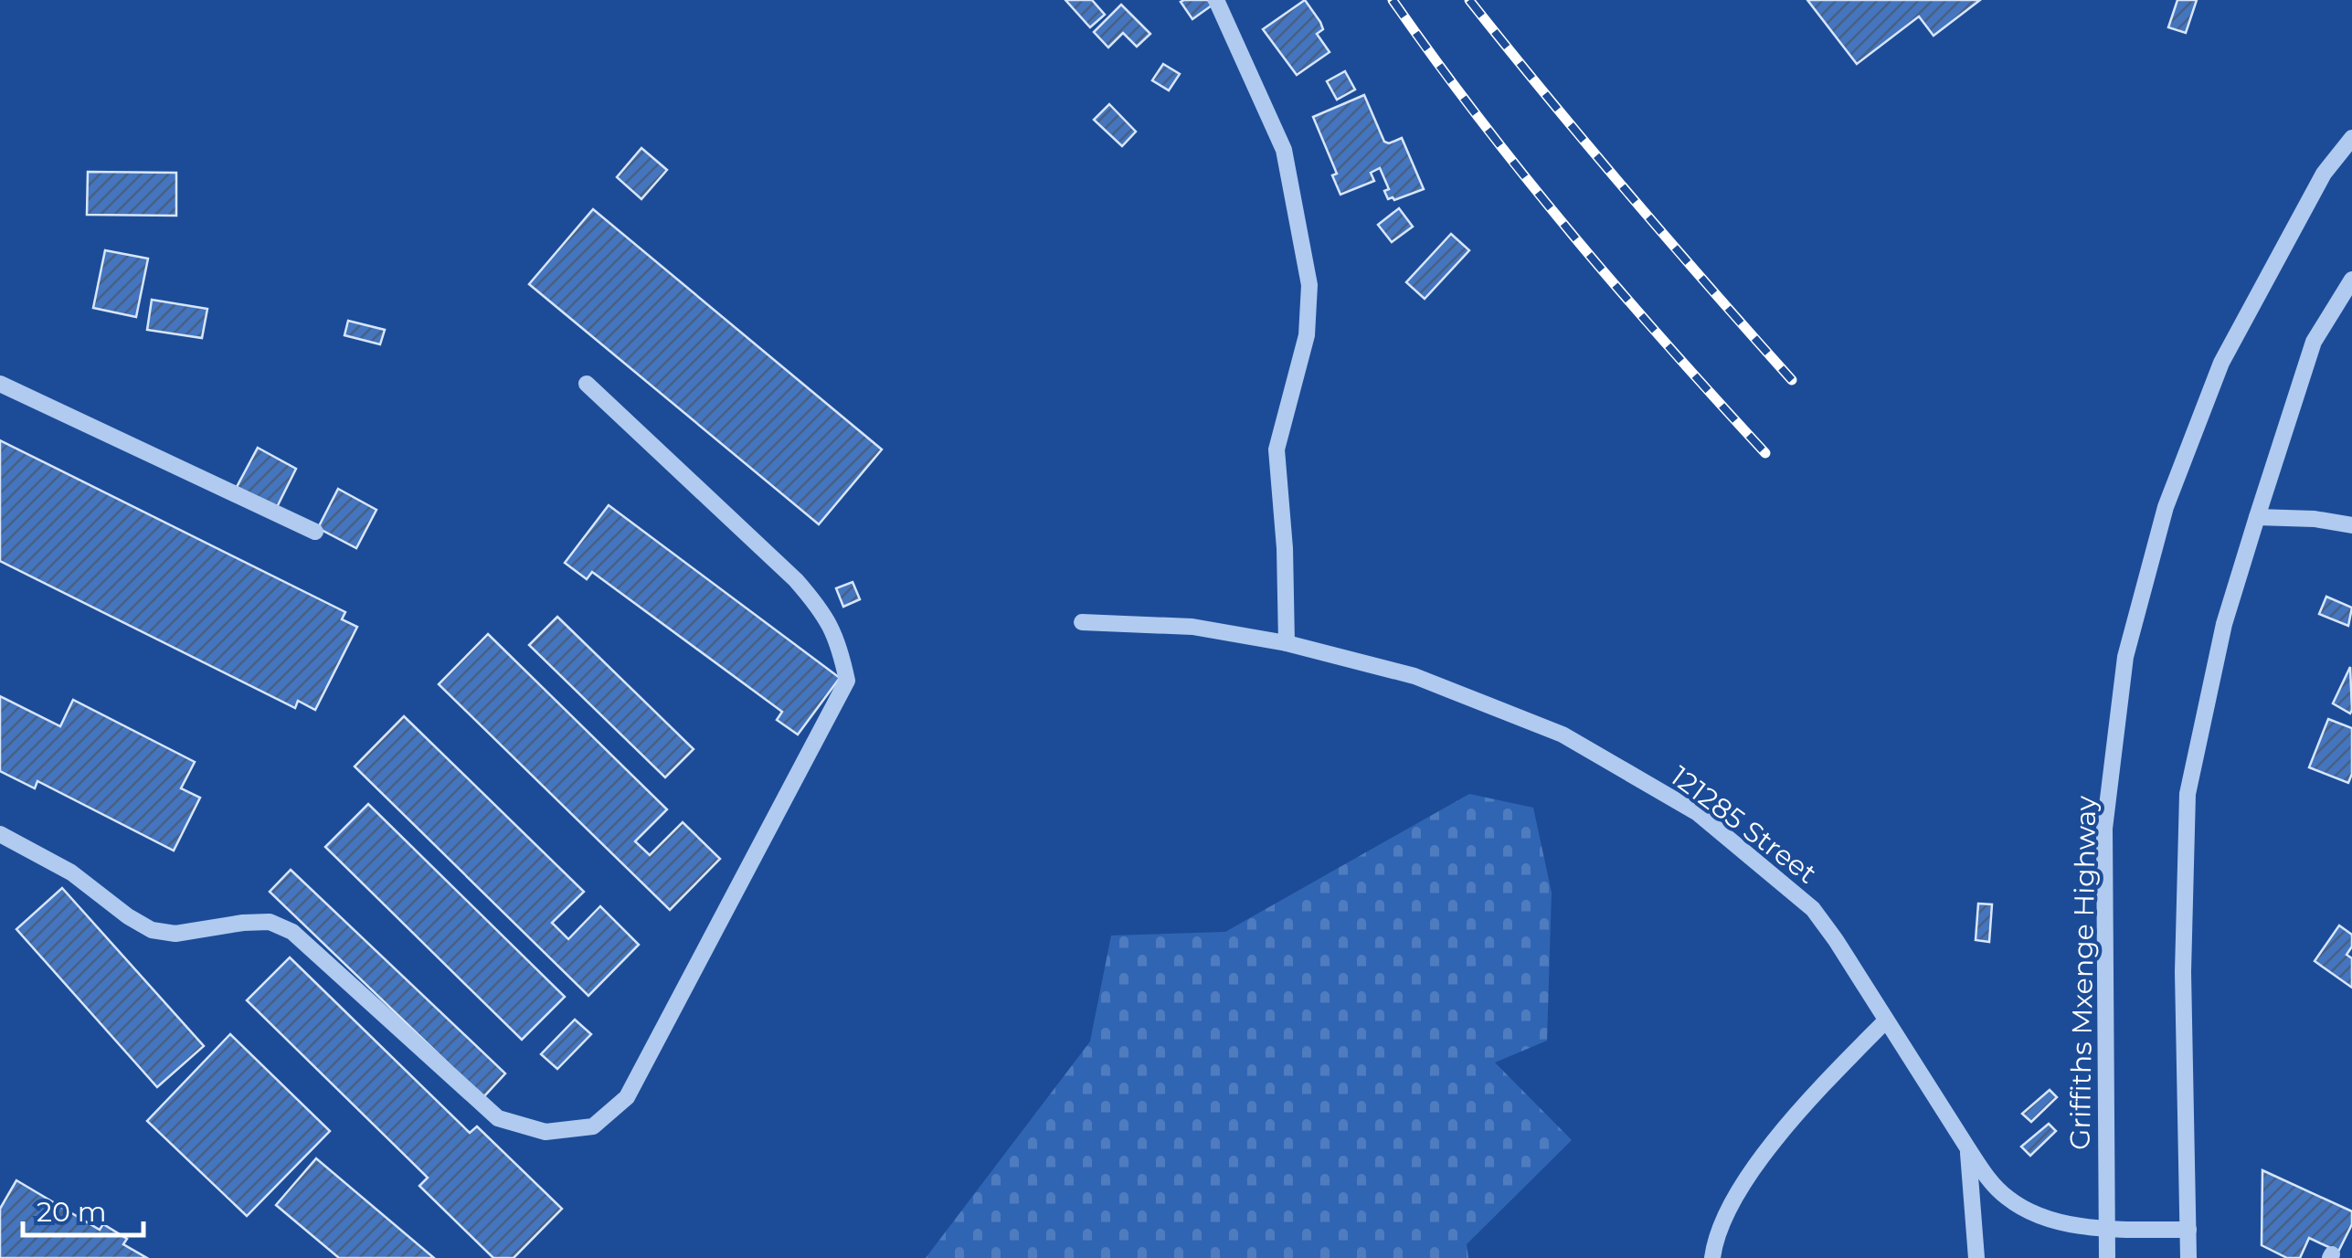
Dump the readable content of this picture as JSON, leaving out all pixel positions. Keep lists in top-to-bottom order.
{
  "streets": {
    "street": ["121285 Street", "Griffiths Mxenge Highway"]
  },
  "crossings": [
    ["121285 Street", "Griffiths Mxenge Highway"]
  ],
  "scale_bar": "20 m"
}
